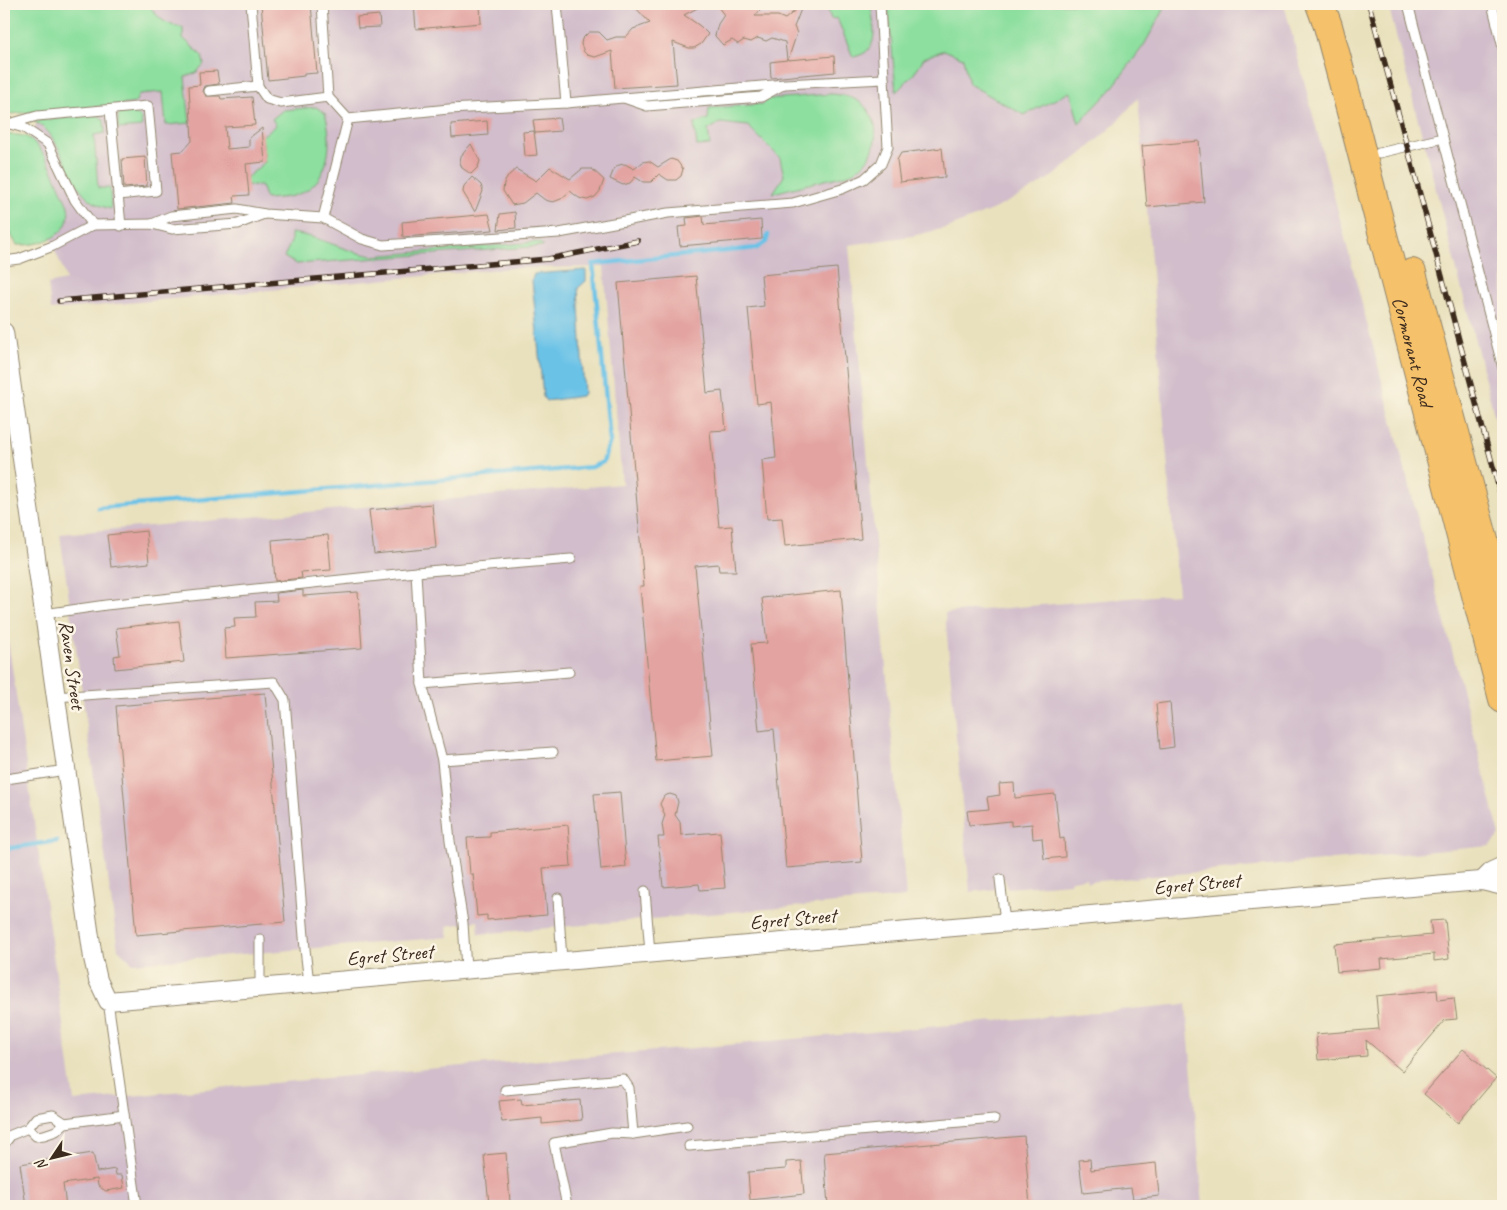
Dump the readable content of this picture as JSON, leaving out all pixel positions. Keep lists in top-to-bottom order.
{
  "streets": {
    "main road": ["Cormorant Road"],
    "street": ["Raven Street", "Egret Street"]
  },
  "crossings": [
    ["Raven Street", "Egret Street"]
  ],
  "north": "bottom left"
}
